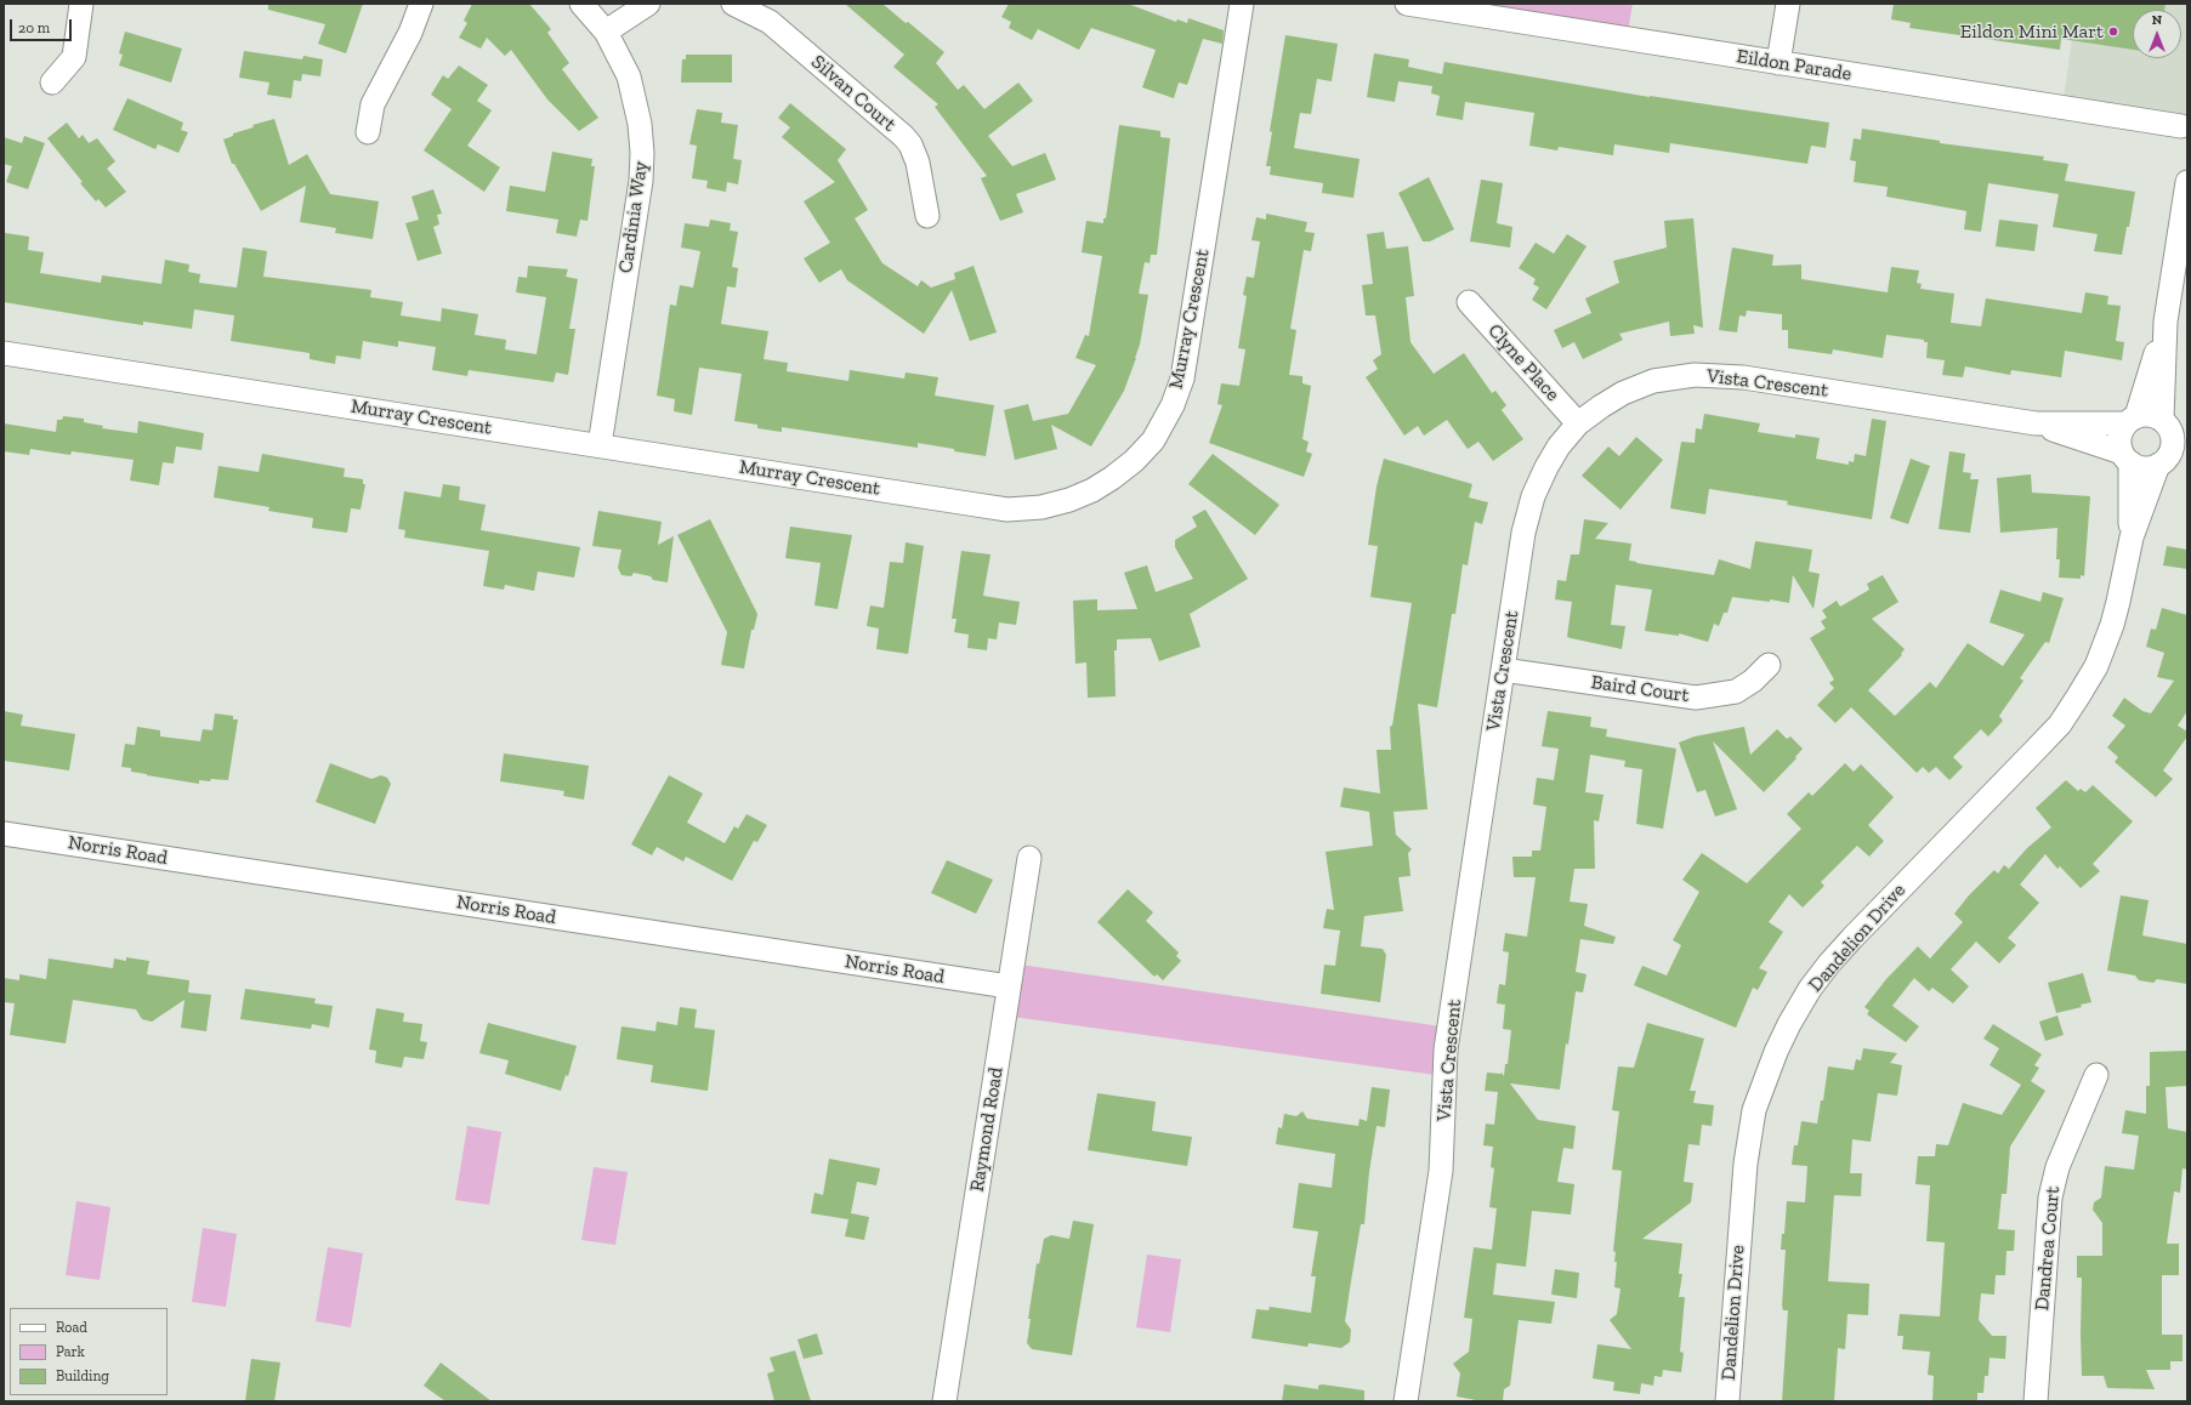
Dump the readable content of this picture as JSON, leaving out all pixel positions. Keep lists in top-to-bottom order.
{
  "streets": {
    "street": [
      "Eildon Parade",
      "Silvan Court",
      "Cardinia Way",
      "Murray Crescent",
      "Clyne Place",
      "Vista Crescent",
      "Baird Court",
      "Norris Road",
      "Dandelion Drive",
      "Raymond Road",
      "Dandrea Court"
    ]
  },
  "crossings": [
    ["Cardinia Way", "Murray Crescent"],
    ["Clyne Place", "Vista Crescent"],
    ["Vista Crescent", "Baird Court"],
    ["Vista Crescent", "Dandelion Drive"],
    ["Norris Road", "Raymond Road"]
  ],
  "places": ["Eildon Mini Mart"],
  "legend": ["Road", "Park", "Building"],
  "scale_bar": "20 m",
  "north": "top"
}
